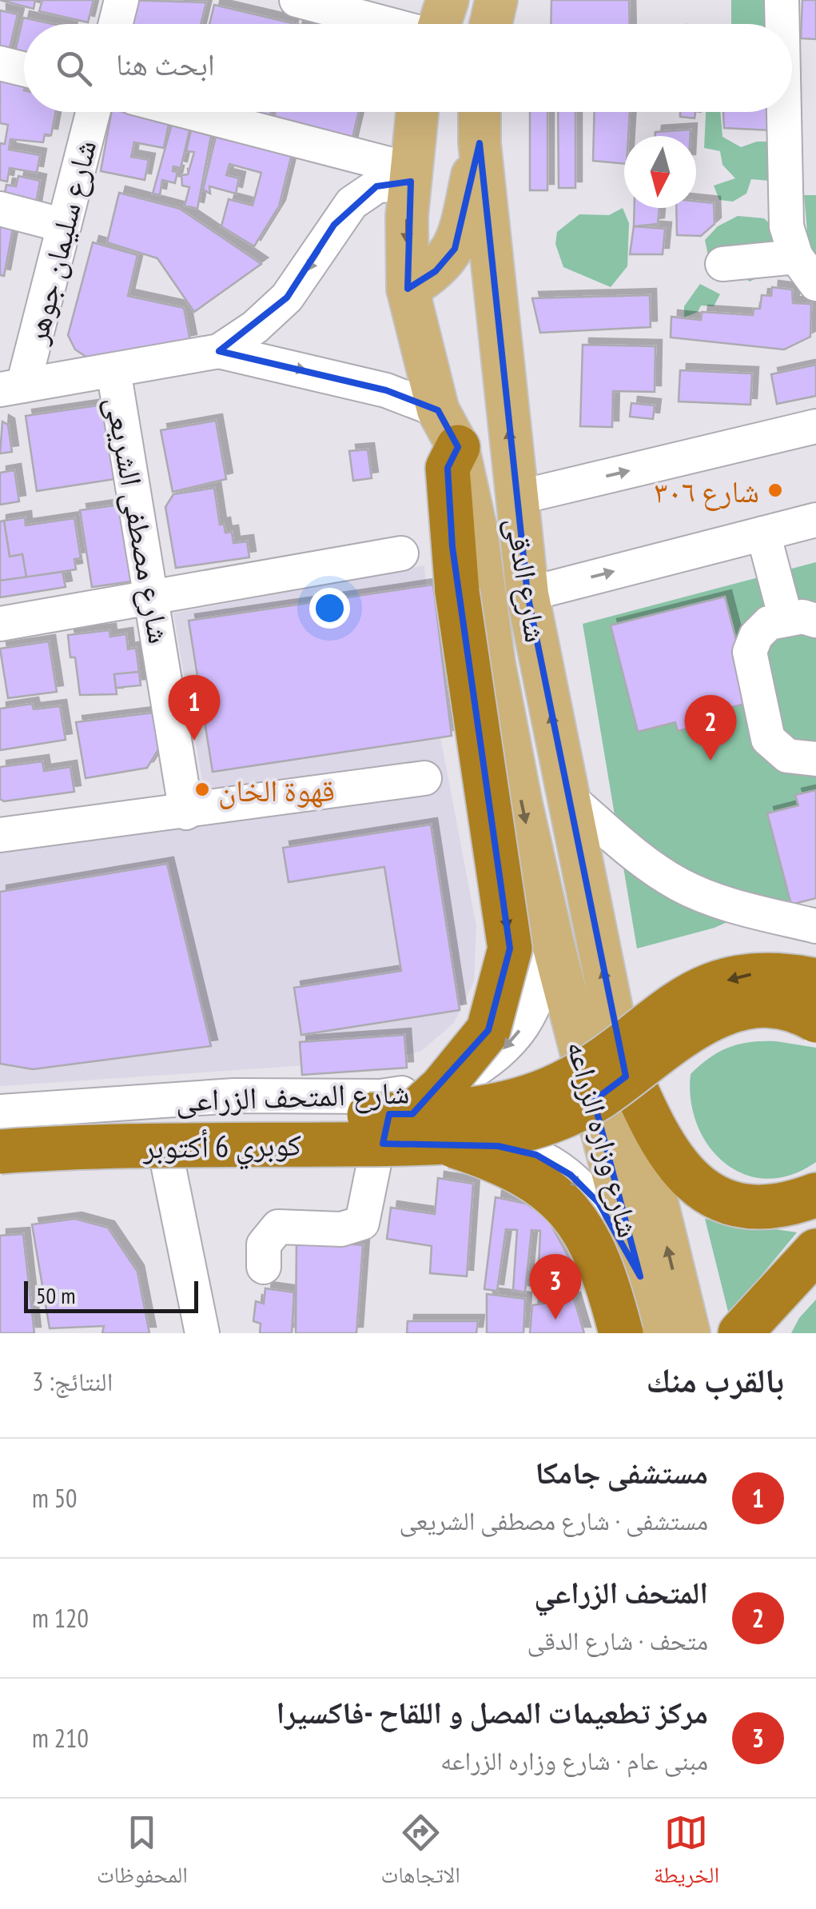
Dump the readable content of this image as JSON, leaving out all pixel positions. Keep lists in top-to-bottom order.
{
  "streets": {
    "highway": ["كوبري 6 أكتوبر"],
    "main road": ["شارع الدقى", "شارع وزاره الزراعه"],
    "street": ["شارع سليمان جوهر", "شارع مصطفى الشريعى", "شارع المتحف الزراعى"]
  },
  "crossings": [
    ["شارع الدقى", "شارع المتحف الزراعى"],
    ["شارع الدقى", "شارع وزاره الزراعه"],
    ["شارع المتحف الزراعى", "شارع وزاره الزراعه"],
    ["شارع المتحف الزراعى", "كوبري 6 أكتوبر"]
  ],
  "places": ["شارع ٣٠٦", "قهوة الخان"],
  "scale_bar": "50 m",
  "north": "bottom",
  "page": {
    "search": "ابحث هنا",
    "pins": ["1", "2", "3"],
    "scale": "50 m",
    "heading": ["بالقرب منك", "النتائج: 3"],
    "list": [
      {
        "mark": "1",
        "name": "مستشفى جامكا",
        "note": "مستشفى · شارع مصطفى الشريعى",
        "value": "50 m"
      },
      {
        "mark": "2",
        "name": "المتحف الزراعي",
        "note": "متحف · شارع الدقى",
        "value": "120 m"
      },
      {
        "mark": "3",
        "name": "مركز تطعيمات المصل و اللقاح -فاكسيرا",
        "note": "مبنى عام · شارع وزاره الزراعه",
        "value": "210 m"
      }
    ],
    "nav": ["الخريطة", "الاتجاهات", "المحفوظات"]
  }
}
